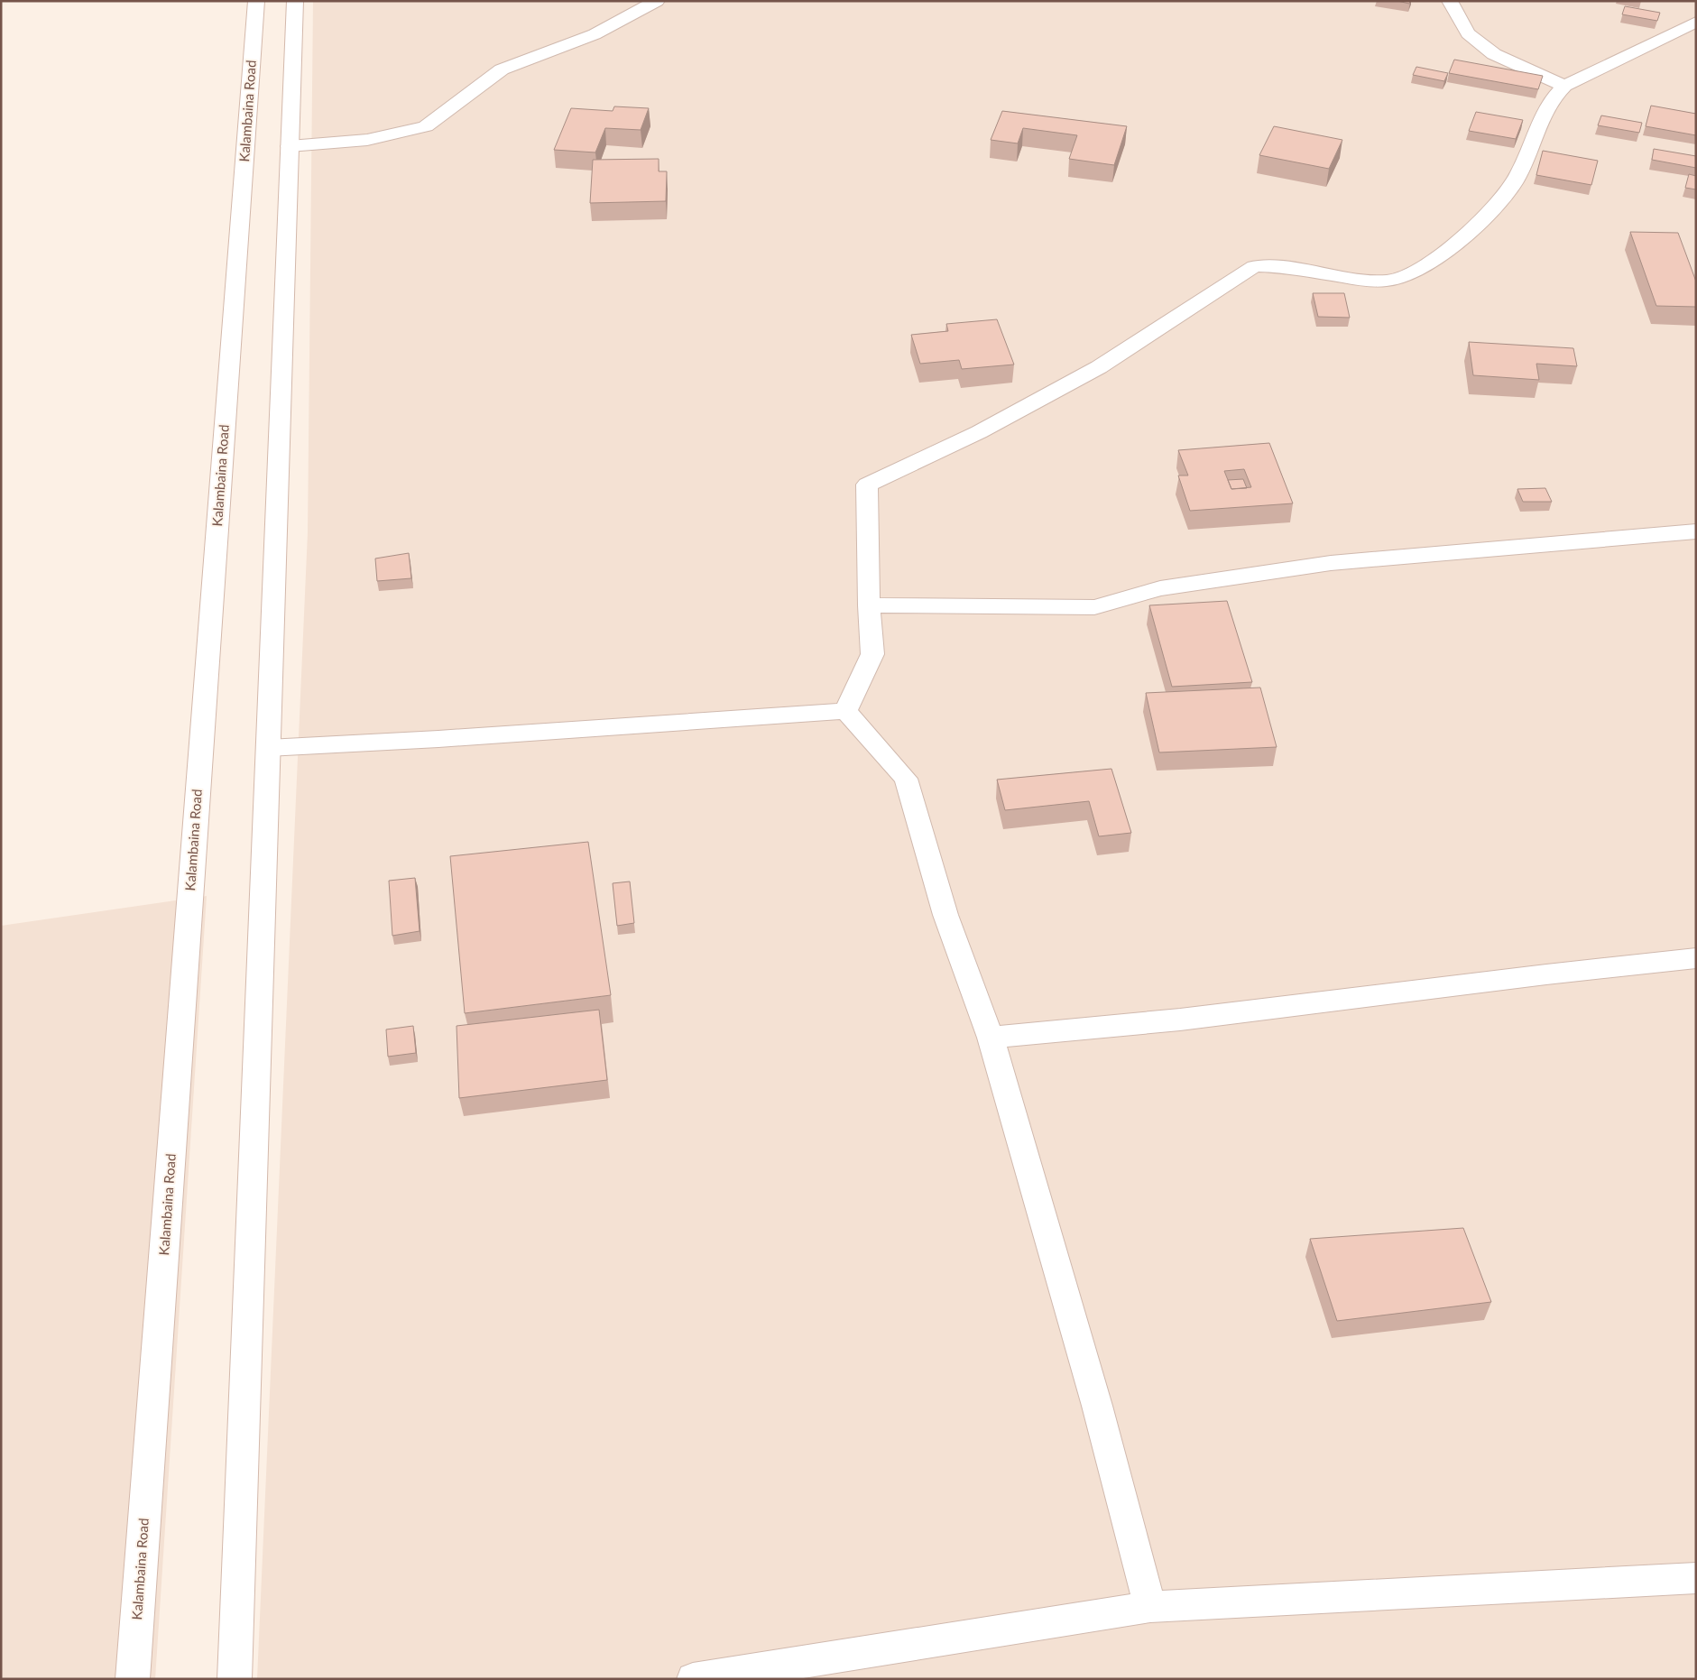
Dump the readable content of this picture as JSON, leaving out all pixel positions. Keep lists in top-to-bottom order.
{
  "streets": {
    "street": ["Kalambaina Road"]
  }
}
